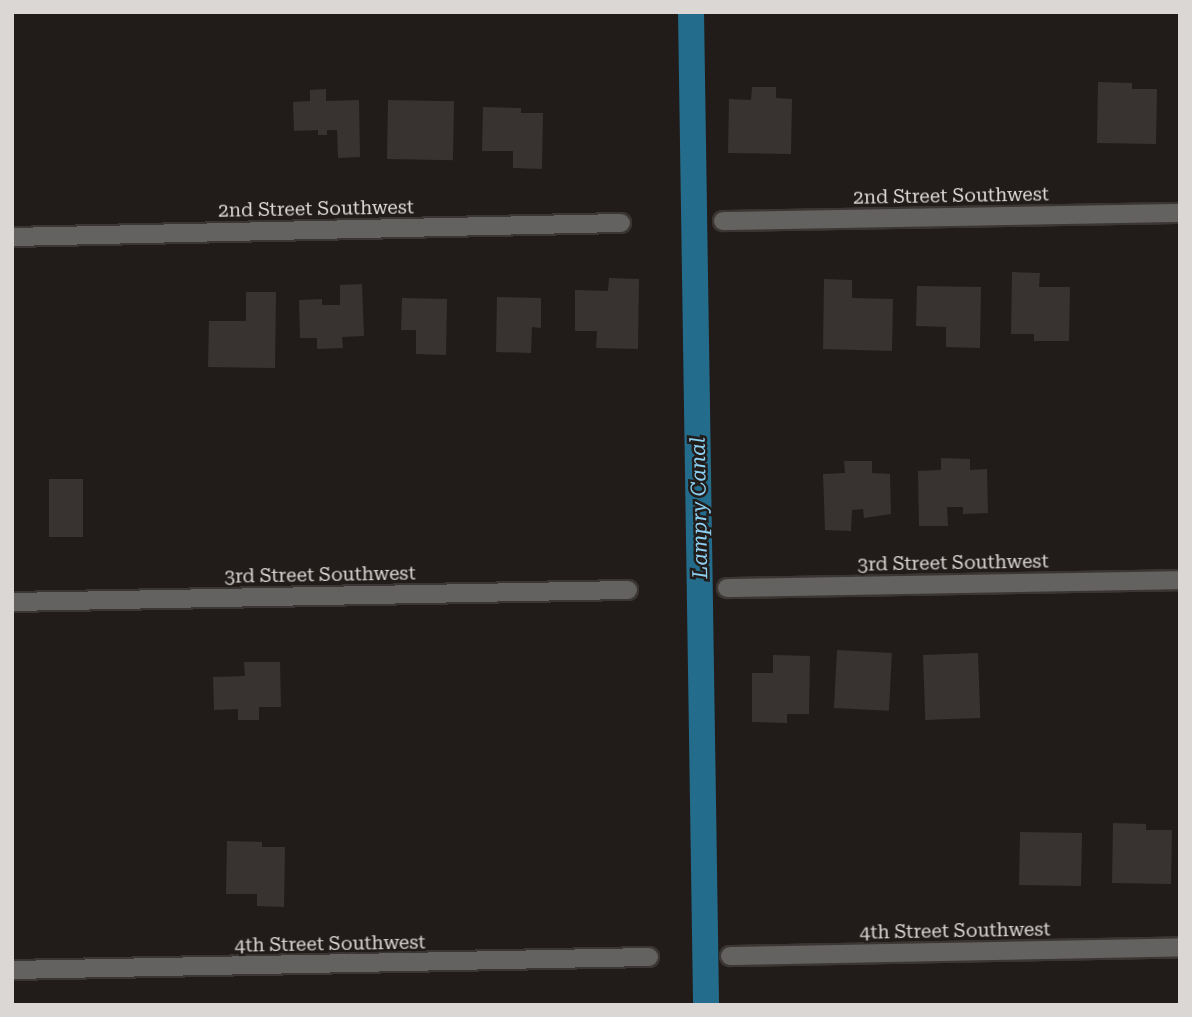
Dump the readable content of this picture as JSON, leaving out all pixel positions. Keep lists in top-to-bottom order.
{
  "streets": {
    "street": ["2nd Street Southwest", "3rd Street Southwest", "4th Street Southwest"]
  },
  "water": ["Lampry Canal"]
}
